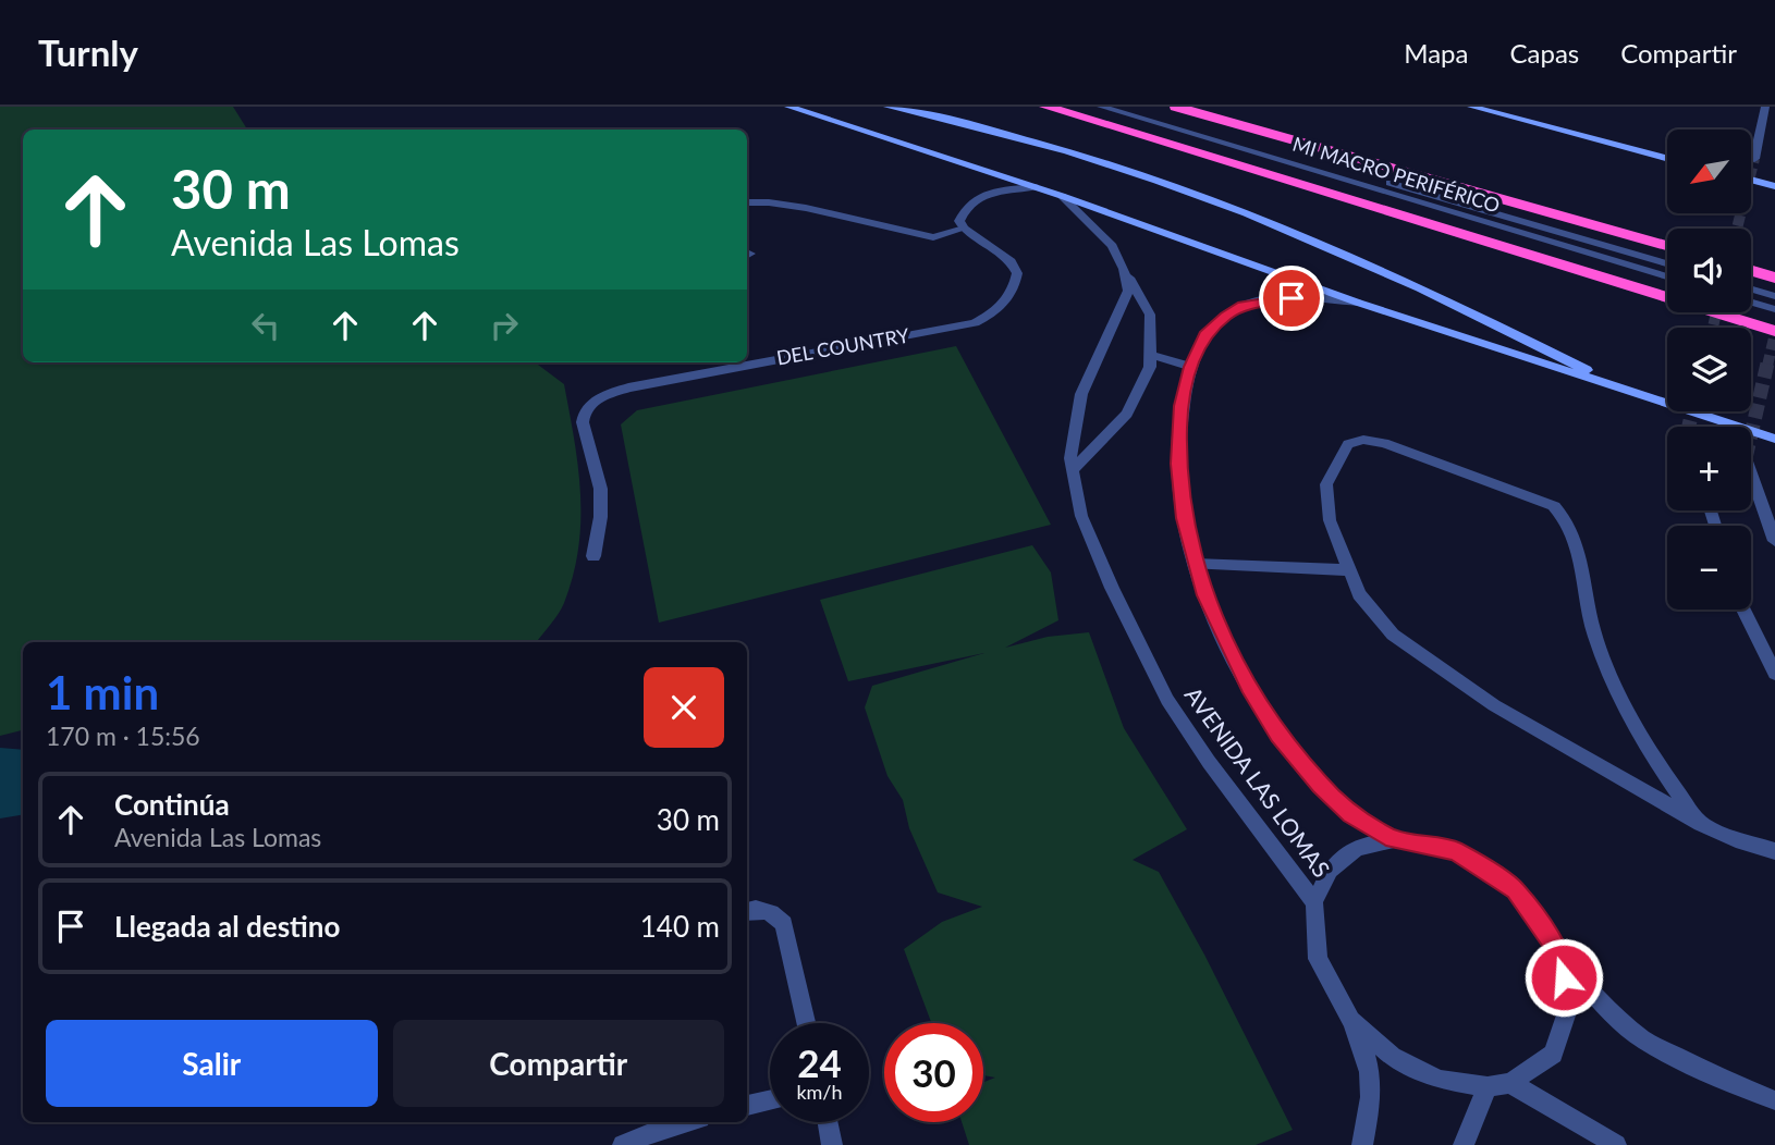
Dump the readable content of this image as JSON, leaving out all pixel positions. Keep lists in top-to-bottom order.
{
  "streets": {
    "street": ["MI MACRO PERIFÉRICO", "DEL COUNTRY", "AVENIDA LAS LOMAS"]
  },
  "north": "bottom left",
  "page": {
    "header": "Turnly",
    "nav": ["Mapa", "Capas", "Compartir"],
    "map_buttons": ["+", "−"],
    "turn": ["30 m", "Avenida Las Lomas"],
    "heading": ["1 min", "170 m · 15:56"],
    "list": [
      {
        "name": "Continúa",
        "note": "Avenida Las Lomas",
        "value": "30 m"
      },
      {
        "name": "Llegada al destino",
        "value": "140 m"
      }
    ],
    "buttons": ["Salir", "Compartir"],
    "speed": "24 km/h",
    "limit": "30"
  }
}
